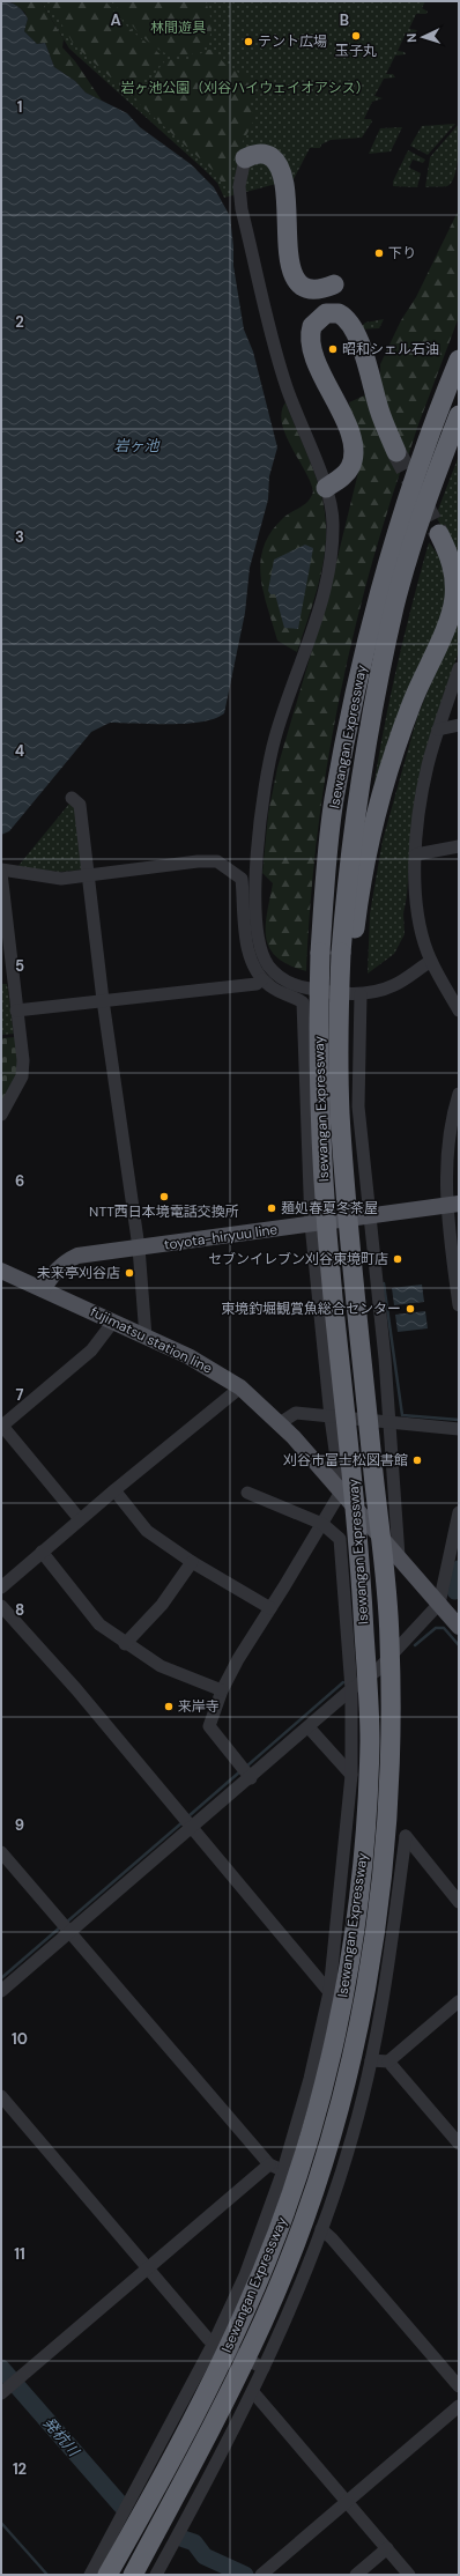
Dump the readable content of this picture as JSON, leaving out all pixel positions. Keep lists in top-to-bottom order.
{
  "streets": {
    "highway": ["Isewangan Expressway"],
    "main road": ["toyota-hiryuu line", "fujimatsu station line"]
  },
  "crossings": [
    ["toyota-hiryuu line", "fujimatsu station line"]
  ],
  "water": ["岩ヶ池", "発杭川"],
  "parks": ["林間遊具", "岩ヶ池公園（刈谷ハイウェイオアシス）"],
  "places": [
    "玉子丸",
    "テント広場",
    "下り",
    "昭和シェル石油",
    "NTT西日本境電話交換所",
    "麺処春夏冬茶屋",
    "セブンイレブン刈谷東境町店",
    "未来亭刈谷店",
    "東境釣堀観賞魚総合センター",
    "刈谷市富士松図書館",
    "来岸寺"
  ],
  "north": "left",
  "grid": {
    "columns": ["A", "B"],
    "rows": [
      "1",
      "2",
      "3",
      "4",
      "5",
      "6",
      "7",
      "8",
      "9",
      "10",
      "11",
      "12"
    ]
  }
}
